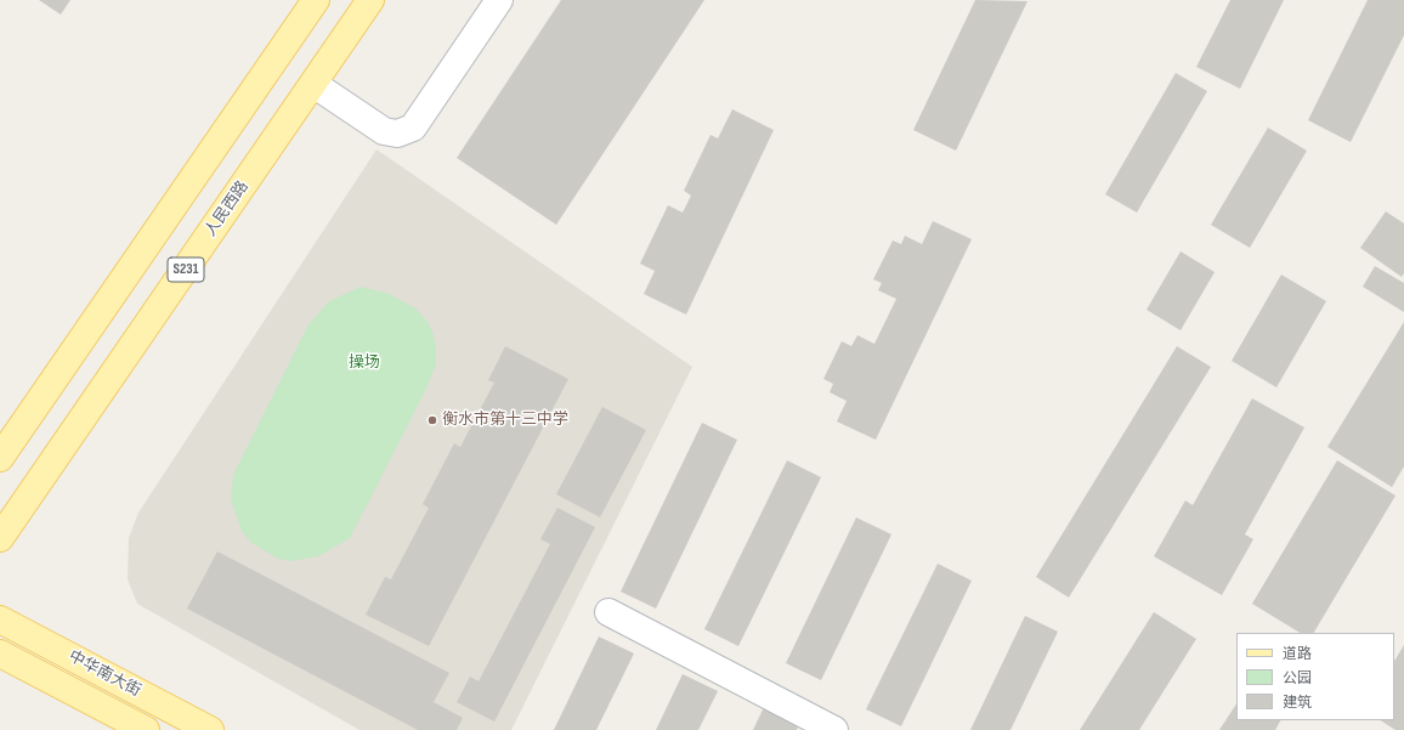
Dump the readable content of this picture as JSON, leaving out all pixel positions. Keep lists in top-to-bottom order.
{
  "streets": {
    "main road": ["人民西路", "S231", "中华南大街"]
  },
  "parks": ["操场"],
  "places": ["衡水市第十三中学"],
  "legend": ["道路", "公园", "建筑"]
}
